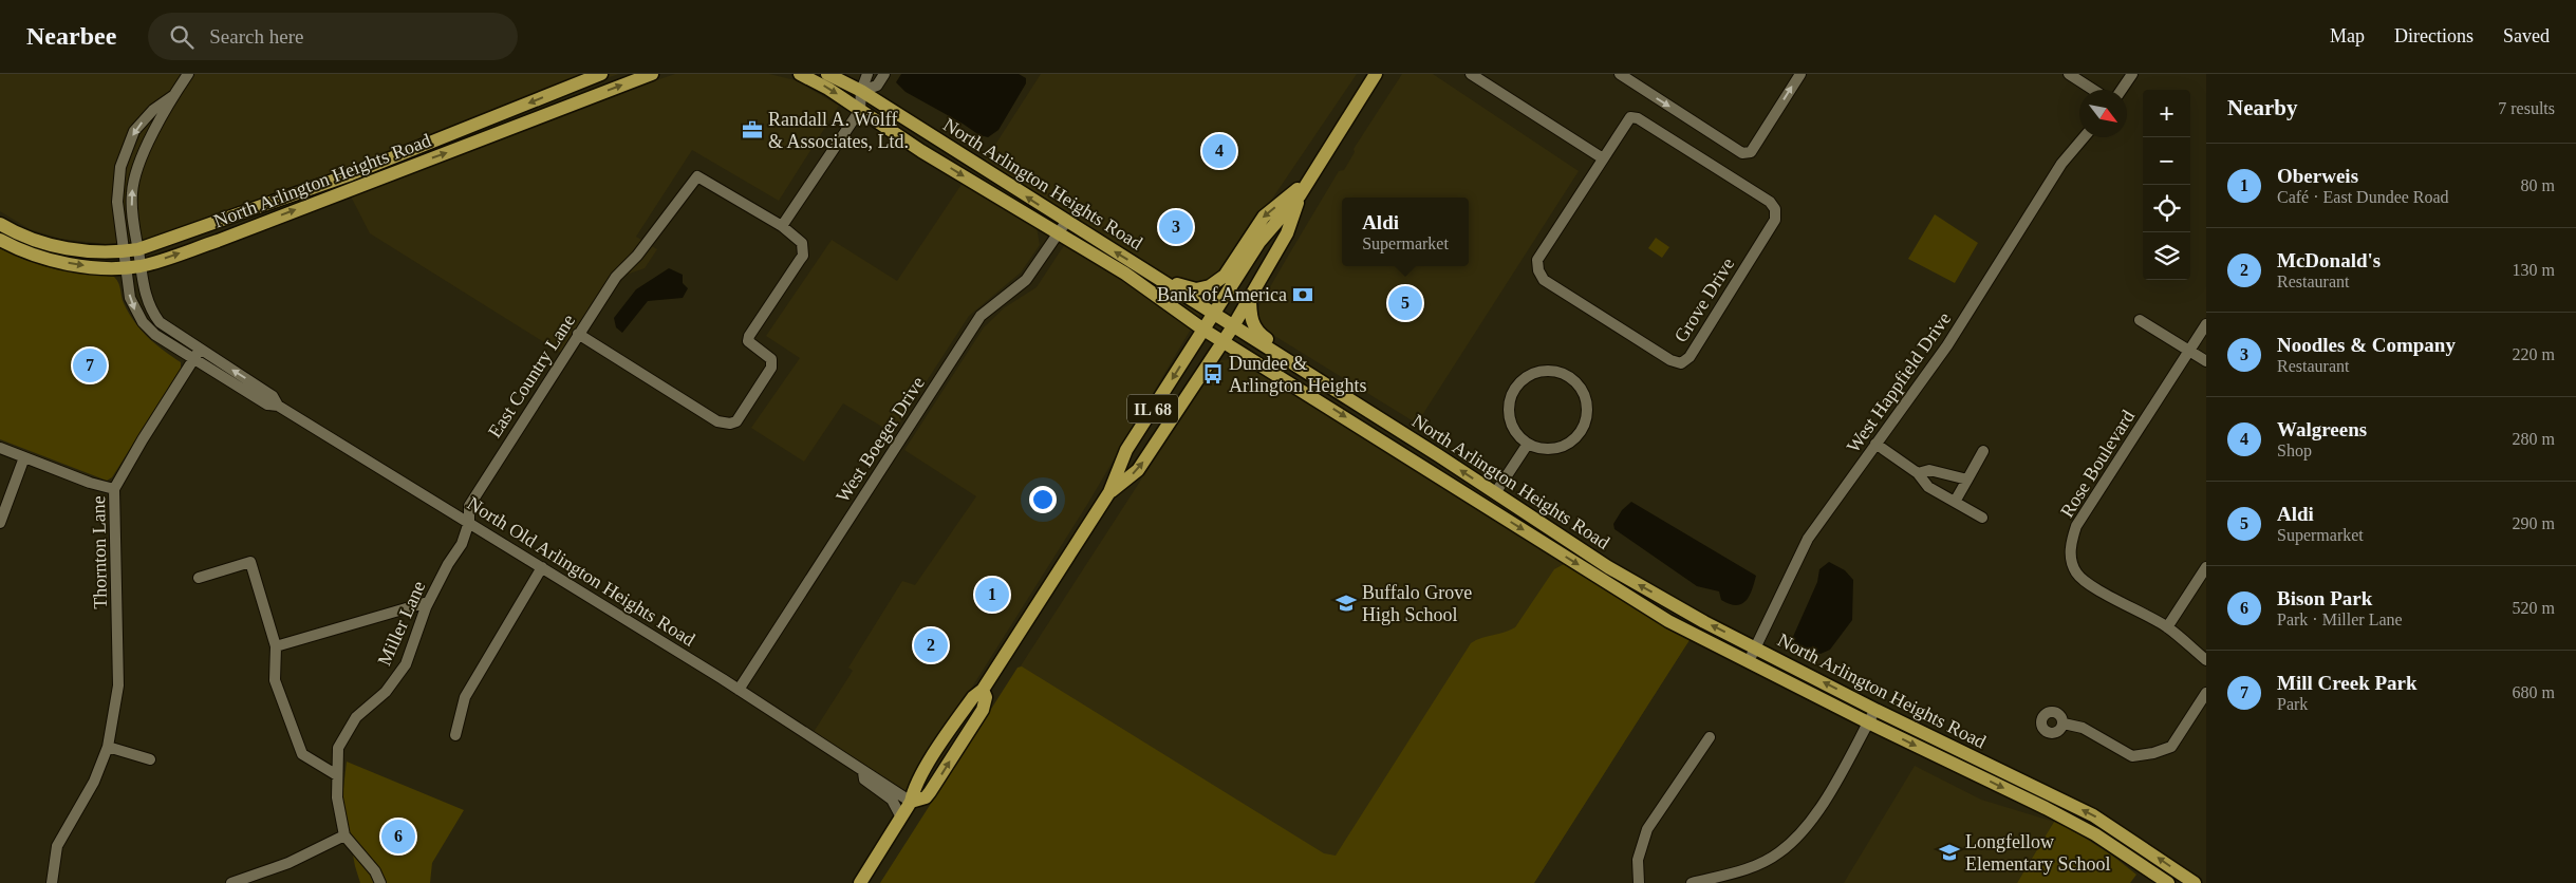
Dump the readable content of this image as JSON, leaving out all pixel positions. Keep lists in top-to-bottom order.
{
  "streets": {
    "main road": ["North Arlington Heights Road", "IL 68"],
    "street": [
      "Grove Drive",
      "East Country Lane",
      "West Happfield Drive",
      "West Boeger Drive",
      "Rose Boulevard",
      "Thornton Lane",
      "North Old Arlington Heights Road",
      "Miller Lane"
    ]
  },
  "crossings": [
    ["North Arlington Heights Road", "West Happfield Drive"],
    ["North Arlington Heights Road", "IL 68"],
    ["North Arlington Heights Road", "West Boeger Drive"],
    ["North Arlington Heights Road", "North Old Arlington Heights Road"],
    ["East Country Lane", "North Old Arlington Heights Road"],
    ["East Country Lane", "Miller Lane"],
    ["IL 68", "North Old Arlington Heights Road"],
    ["West Boeger Drive", "North Old Arlington Heights Road"],
    ["Thornton Lane", "North Old Arlington Heights Road"],
    ["North Old Arlington Heights Road", "Miller Lane"]
  ],
  "places": {
    "office": ["Randall A. Wolff & Associates, Ltd."],
    "bank": ["Bank of America"],
    "bus stop": ["Dundee & Arlington Heights"],
    "school or university": ["Buffalo Grove High School", "Longfellow Elementary School"]
  },
  "north": "bottom right",
  "page": {
    "header": "Nearbee",
    "search": "Search here",
    "nav": ["Map", "Directions", "Saved"],
    "heading": ["Nearby", "7 results"],
    "map_buttons": ["+", "−"],
    "pins": [
      "4",
      "3",
      "5",
      "7",
      "1",
      "2",
      "6"
    ],
    "list": [
      {
        "mark": "1",
        "name": "Oberweis",
        "note": "Café · East Dundee Road",
        "value": "80 m"
      },
      {
        "mark": "2",
        "name": "McDonald's",
        "note": "Restaurant",
        "value": "130 m"
      },
      {
        "mark": "3",
        "name": "Noodles & Company",
        "note": "Restaurant",
        "value": "220 m"
      },
      {
        "mark": "4",
        "name": "Walgreens",
        "note": "Shop",
        "value": "280 m"
      },
      {
        "mark": "5",
        "name": "Aldi",
        "note": "Supermarket",
        "value": "290 m"
      },
      {
        "mark": "6",
        "name": "Bison Park",
        "note": "Park · Miller Lane",
        "value": "520 m"
      },
      {
        "mark": "7",
        "name": "Mill Creek Park",
        "note": "Park",
        "value": "680 m"
      }
    ],
    "popup": ["Aldi", "Supermarket"]
  }
}
